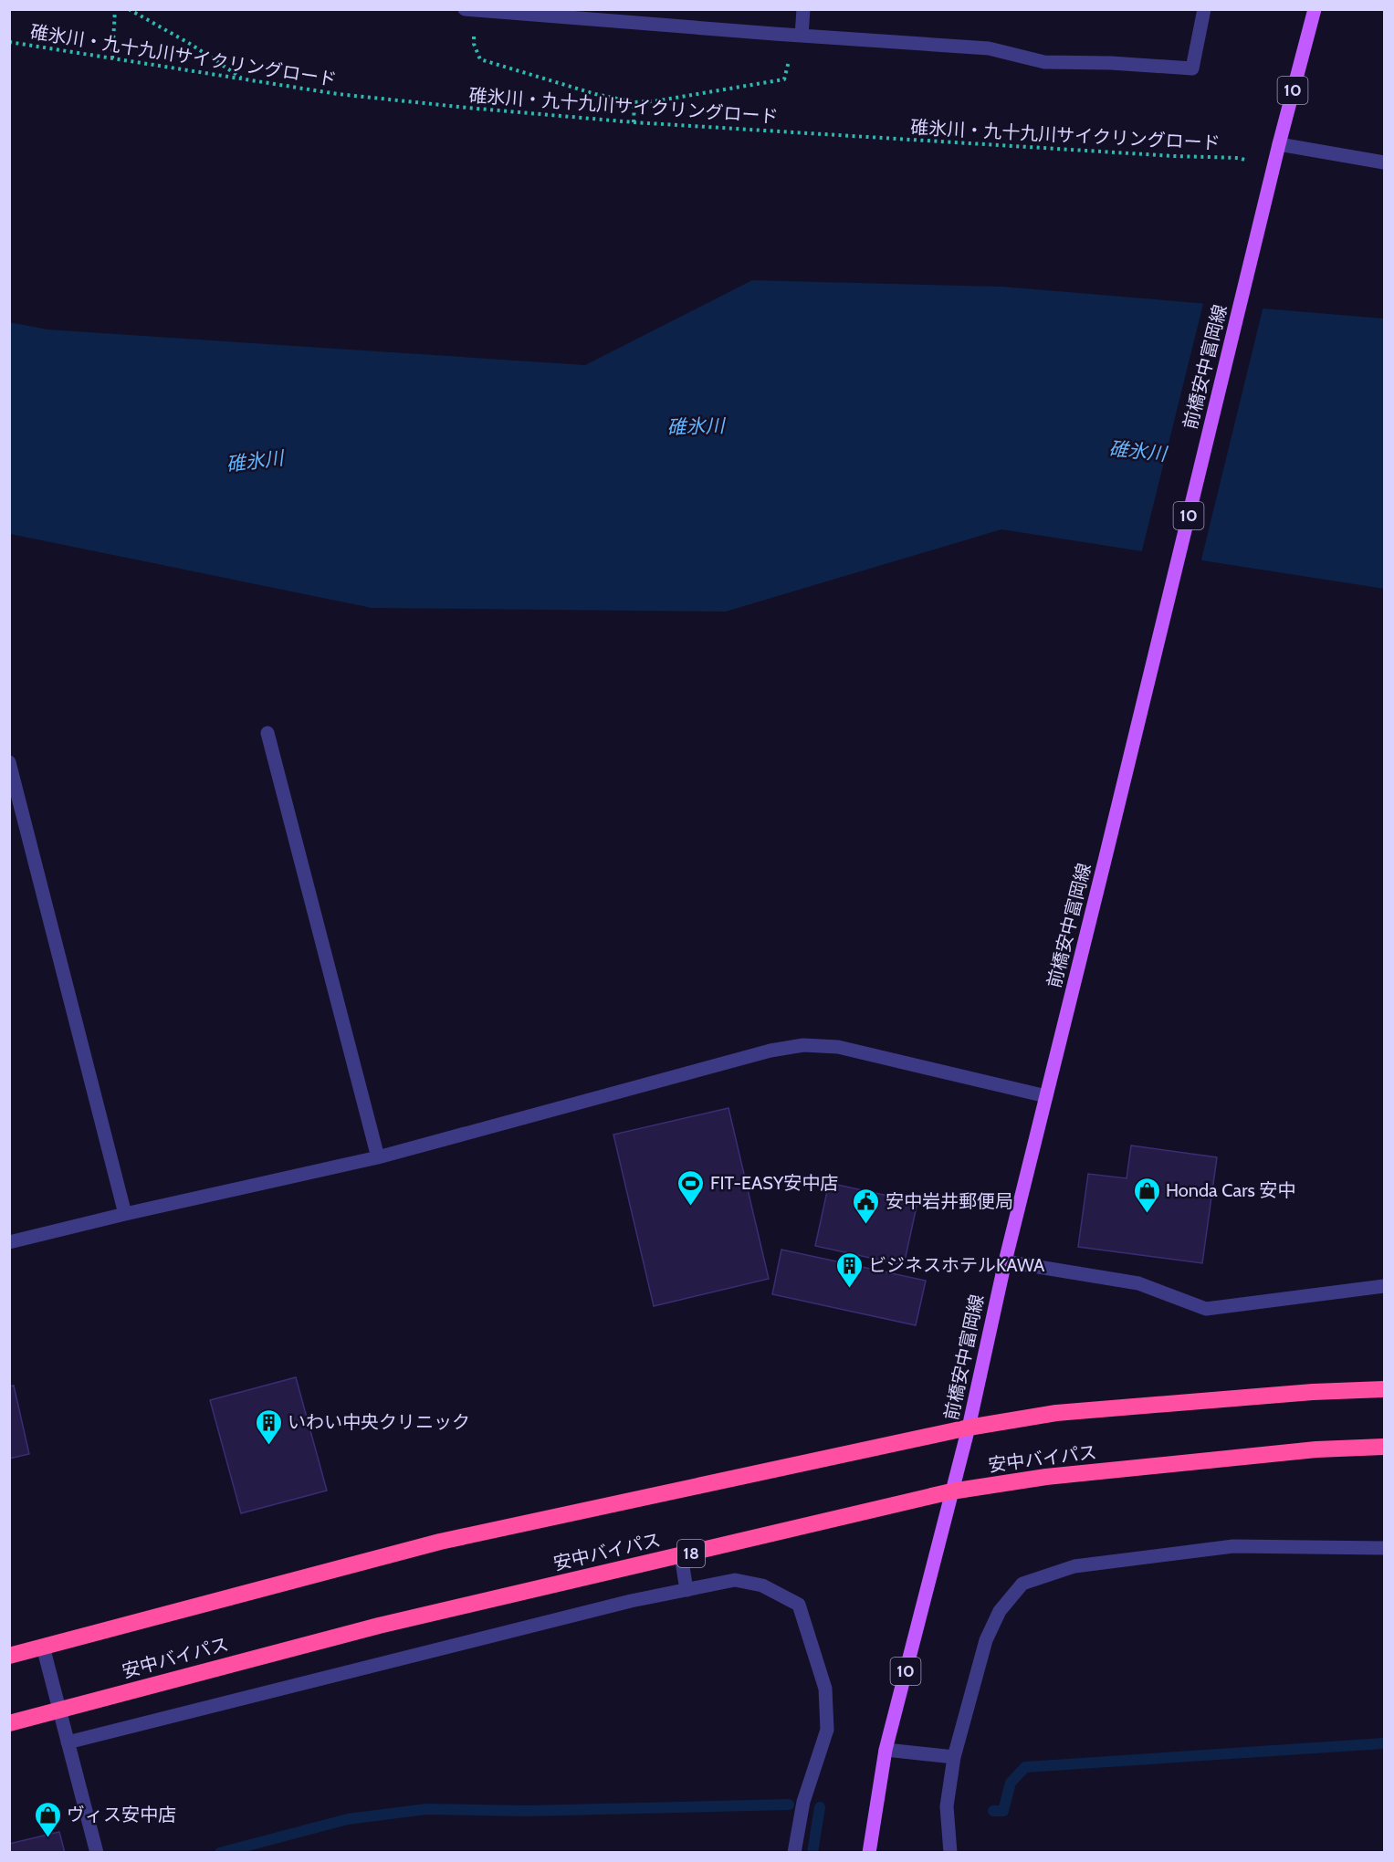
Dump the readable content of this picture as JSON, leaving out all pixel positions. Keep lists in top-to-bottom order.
{
  "streets": {
    "highway": ["安中バイパス", "18"],
    "main road": ["10", "前橋安中富岡線"],
    "path": ["碓氷川・九十九川サイクリングロード"]
  },
  "crossings": [
    ["前橋安中富岡線", "安中バイパス"]
  ],
  "water": ["碓氷川"],
  "places": {
    "sports": ["FIT-EASY安中店"],
    "shop": ["Honda Cars 安中", "ヴィス安中店"],
    "public building": ["安中岩井郵便局"],
    "building": ["ビジネスホテルKAWA", "いわい中央クリニック"]
  }
}
